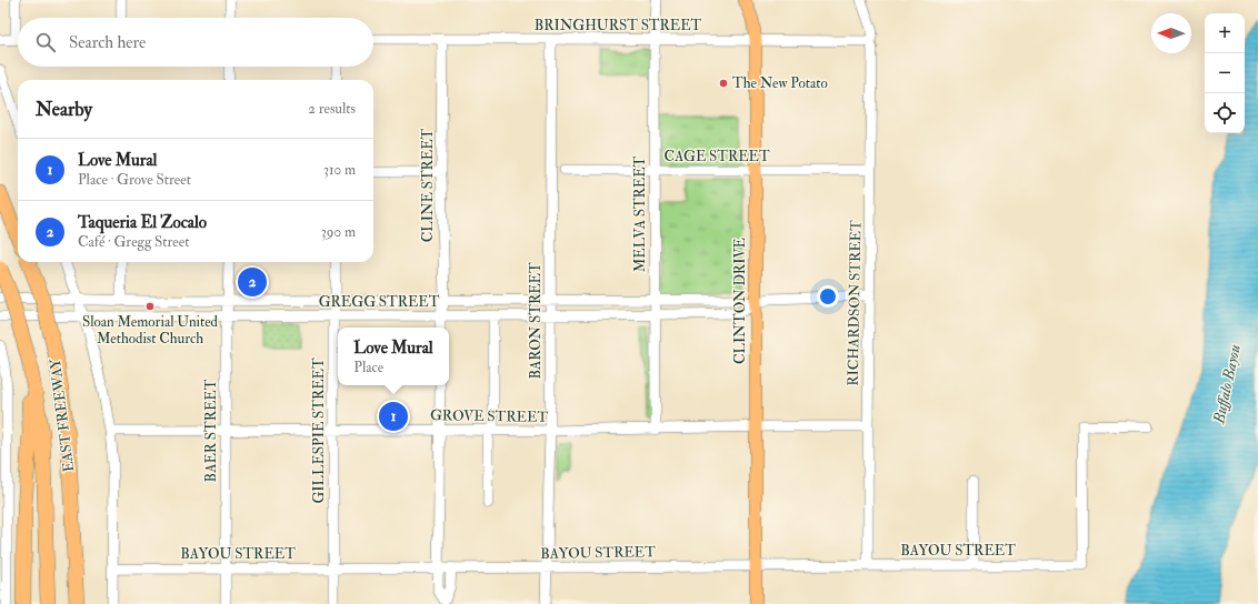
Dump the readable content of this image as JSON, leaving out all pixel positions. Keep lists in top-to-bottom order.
{
  "streets": {
    "highway": ["EAST FREEWAY"],
    "main road": ["CLINTON DRIVE"],
    "street": [
      "BRINGHURST STREET",
      "CAGE STREET",
      "CLINE STREET",
      "MELVA STREET",
      "GREGG STREET",
      "RICHARDSON STREET",
      "BARON STREET",
      "GROVE STREET",
      "BAER STREET",
      "GILLESPIE STREET",
      "BAYOU STREET"
    ]
  },
  "crossings": [
    ["BRINGHURST STREET", "CLINE STREET"],
    ["BRINGHURST STREET", "MELVA STREET"],
    ["BRINGHURST STREET", "CLINTON DRIVE"],
    ["BRINGHURST STREET", "RICHARDSON STREET"],
    ["BRINGHURST STREET", "BARON STREET"],
    ["CAGE STREET", "MELVA STREET"],
    ["CAGE STREET", "CLINTON DRIVE"],
    ["CAGE STREET", "RICHARDSON STREET"],
    ["CLINE STREET", "GREGG STREET"],
    ["MELVA STREET", "GREGG STREET"],
    ["MELVA STREET", "GROVE STREET"],
    ["CLINTON DRIVE", "GREGG STREET"],
    ["CLINTON DRIVE", "GROVE STREET"],
    ["CLINTON DRIVE", "BAYOU STREET"],
    ["GREGG STREET", "RICHARDSON STREET"],
    ["GREGG STREET", "BARON STREET"],
    ["GREGG STREET", "BAER STREET"],
    ["GREGG STREET", "GILLESPIE STREET"],
    ["RICHARDSON STREET", "GROVE STREET"],
    ["RICHARDSON STREET", "BAYOU STREET"],
    ["BARON STREET", "GROVE STREET"],
    ["BARON STREET", "BAYOU STREET"],
    ["GROVE STREET", "BAER STREET"],
    ["GROVE STREET", "GILLESPIE STREET"],
    ["BAER STREET", "BAYOU STREET"],
    ["GILLESPIE STREET", "BAYOU STREET"]
  ],
  "water": ["Buffalo Bayou"],
  "places": ["The New Potato", "Sloan Memorial United Methodist Church"],
  "north": "left",
  "page": {
    "map_buttons": ["+", "−"],
    "search": "Search here",
    "heading": ["Nearby", "2 results"],
    "list": [
      {
        "mark": "1",
        "name": "Love Mural",
        "note": "Place · Grove Street",
        "value": "310 m"
      },
      {
        "mark": "2",
        "name": "Taqueria El Zocalo",
        "note": "Café · Gregg Street",
        "value": "390 m"
      }
    ],
    "pins": ["2", "1"],
    "popup": ["Love Mural", "Place"]
  }
}
